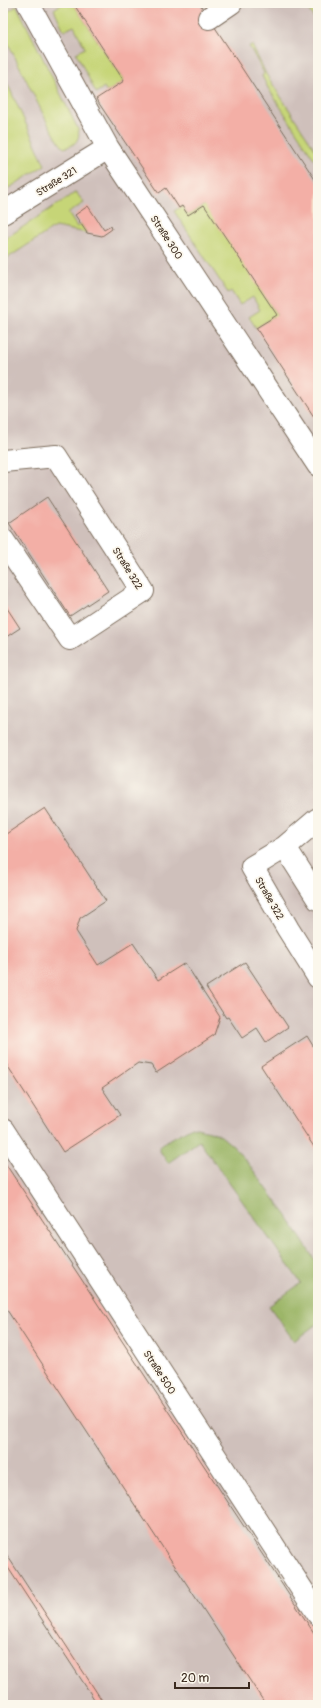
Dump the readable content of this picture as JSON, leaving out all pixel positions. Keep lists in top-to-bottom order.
{
  "streets": {
    "street": [
      "Straße 321",
      "Straße 300",
      "Straße 322",
      "Straße 500"
    ]
  },
  "crossings": [
    ["Straße 321", "Straße 300"]
  ],
  "scale_bar": "20 m"
}
